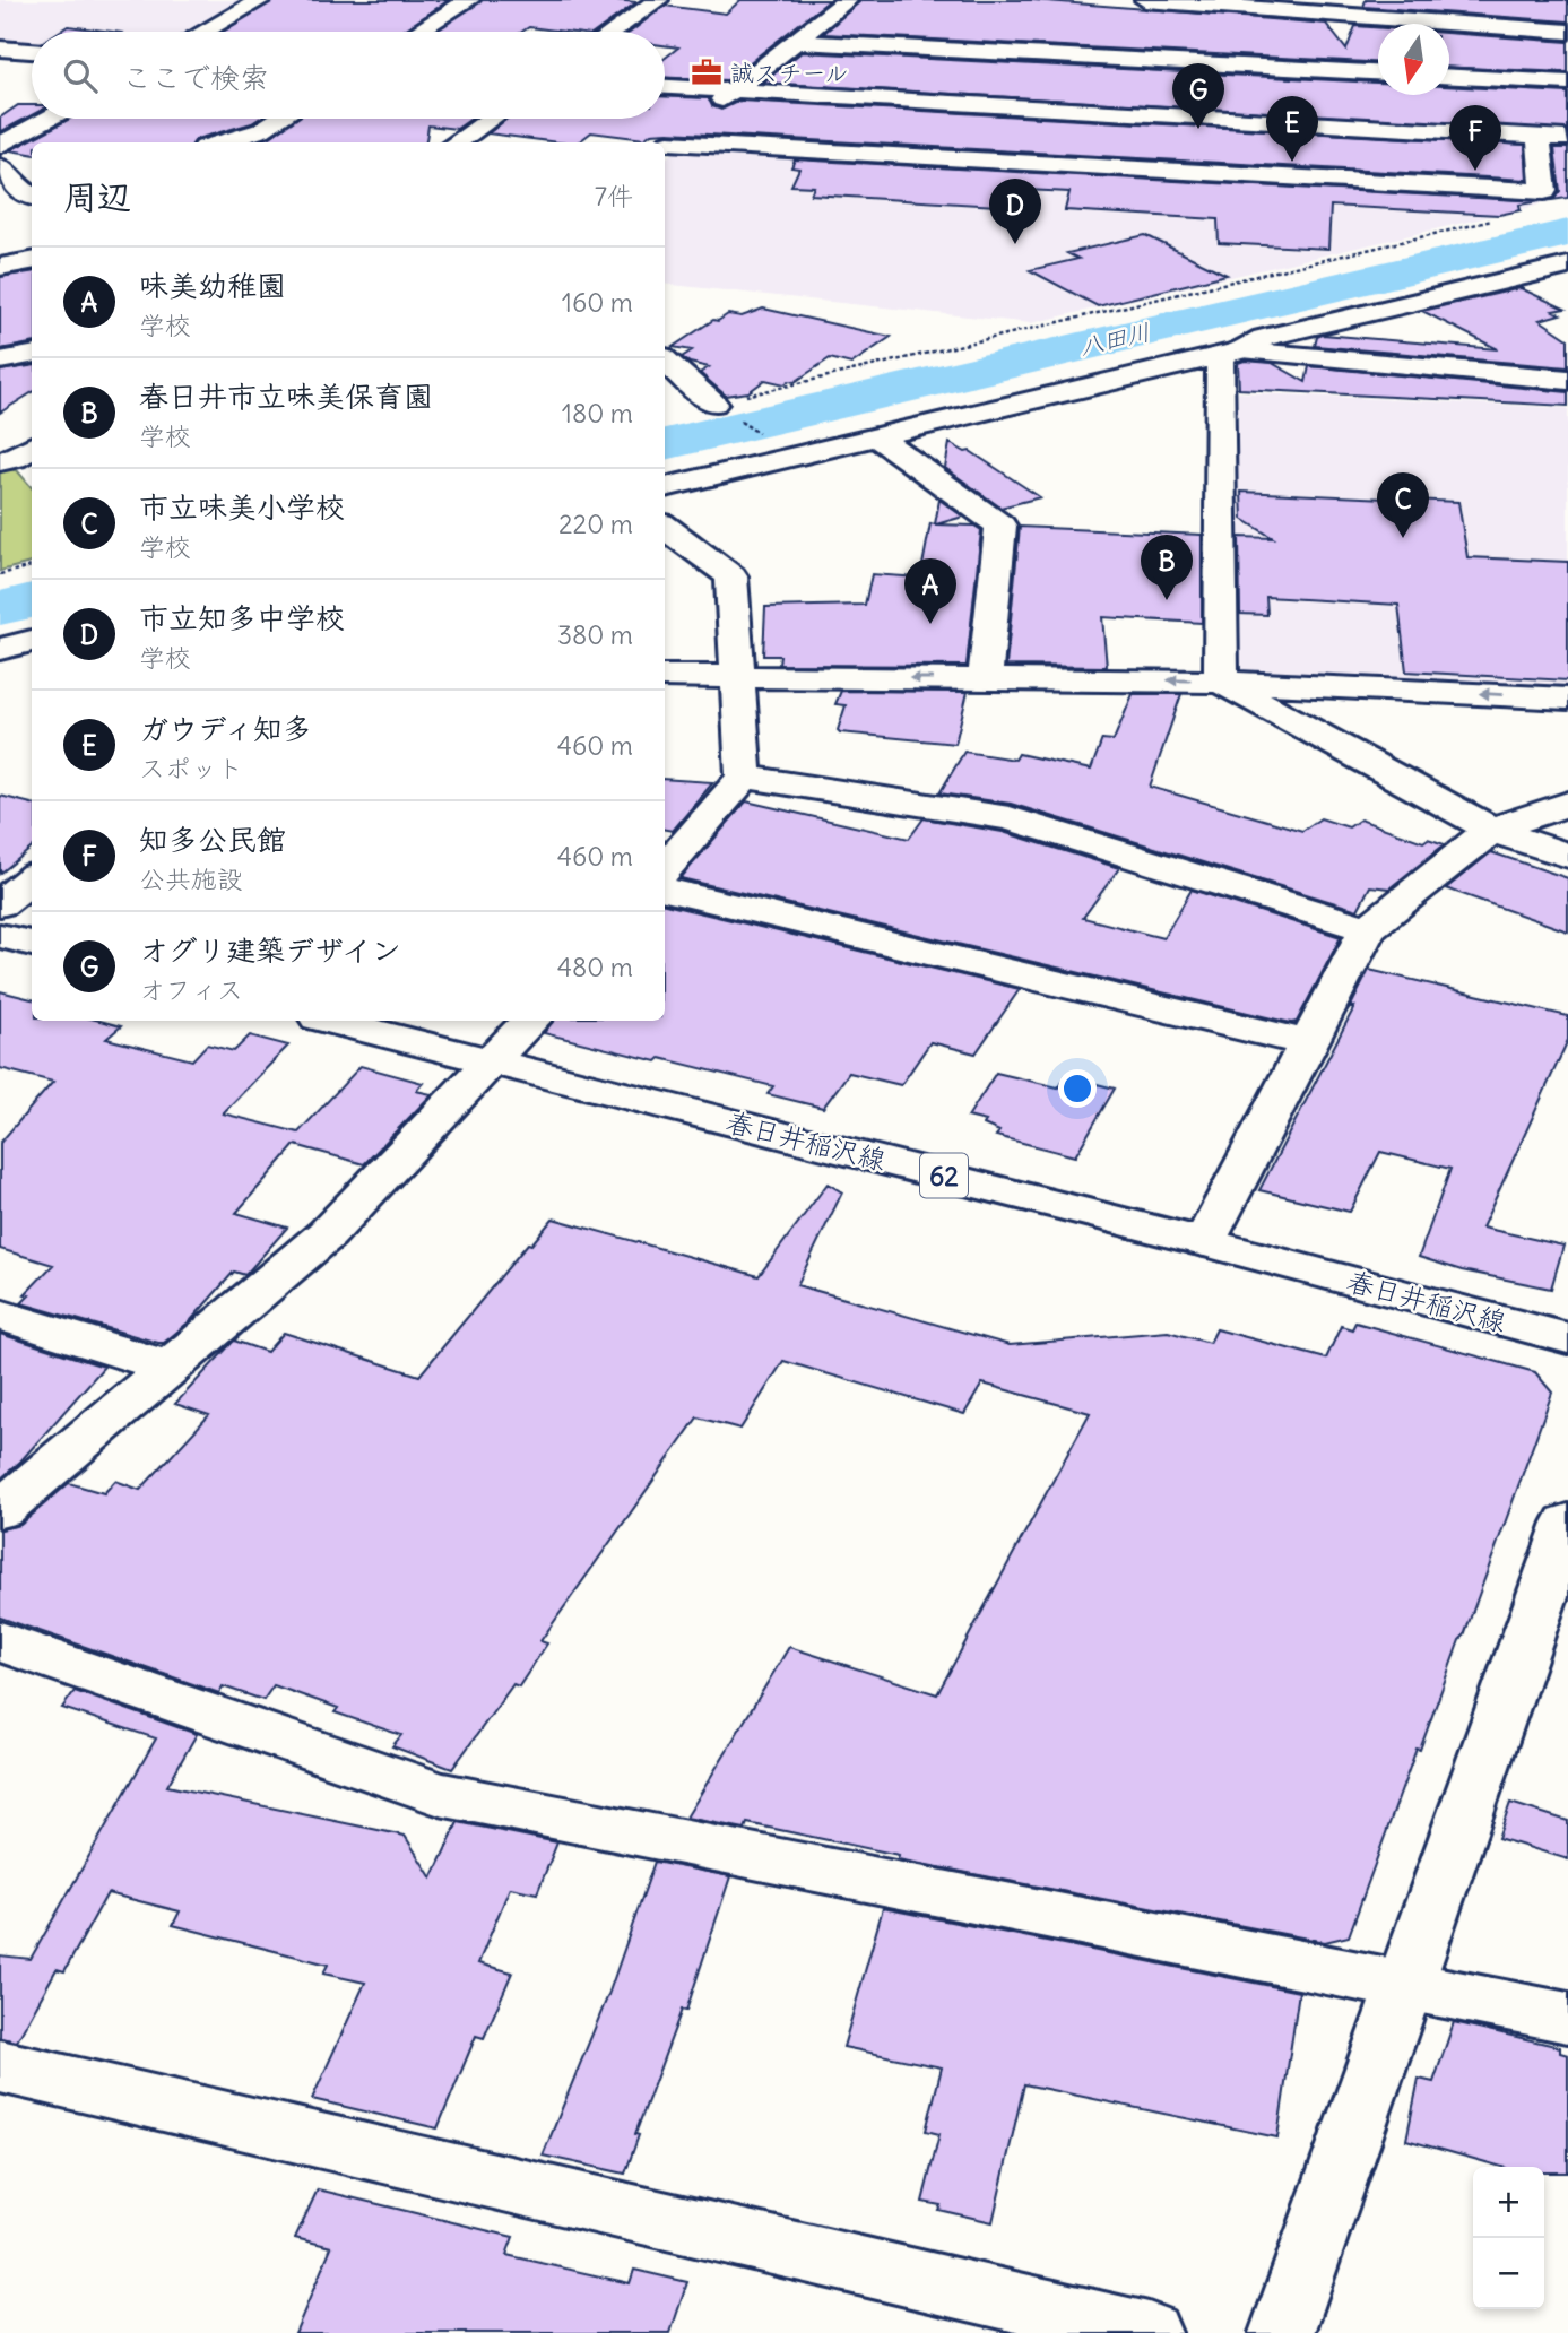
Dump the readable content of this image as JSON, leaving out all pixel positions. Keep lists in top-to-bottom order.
{
  "streets": {
    "street": ["春日井稲沢線", "62"]
  },
  "water": ["八田川"],
  "places": {
    "office": ["誠スチール"]
  },
  "north": "bottom",
  "page": {
    "search": "ここで検索",
    "pins": [
      "G",
      "E",
      "F",
      "D",
      "C",
      "B",
      "A"
    ],
    "heading": ["周辺", "7件"],
    "list": [
      {
        "mark": "A",
        "name": "味美幼稚園",
        "note": "学校",
        "value": "160 m"
      },
      {
        "mark": "B",
        "name": "春日井市立味美保育園",
        "note": "学校",
        "value": "180 m"
      },
      {
        "mark": "C",
        "name": "市立味美小学校",
        "note": "学校",
        "value": "220 m"
      },
      {
        "mark": "D",
        "name": "市立知多中学校",
        "note": "学校",
        "value": "380 m"
      },
      {
        "mark": "E",
        "name": "ガウディ知多",
        "note": "スポット",
        "value": "460 m"
      },
      {
        "mark": "F",
        "name": "知多公民館",
        "note": "公共施設",
        "value": "460 m"
      },
      {
        "mark": "G",
        "name": "オグリ建築デザイン",
        "note": "オフィス",
        "value": "480 m"
      }
    ],
    "map_buttons": ["+", "−"]
  }
}
